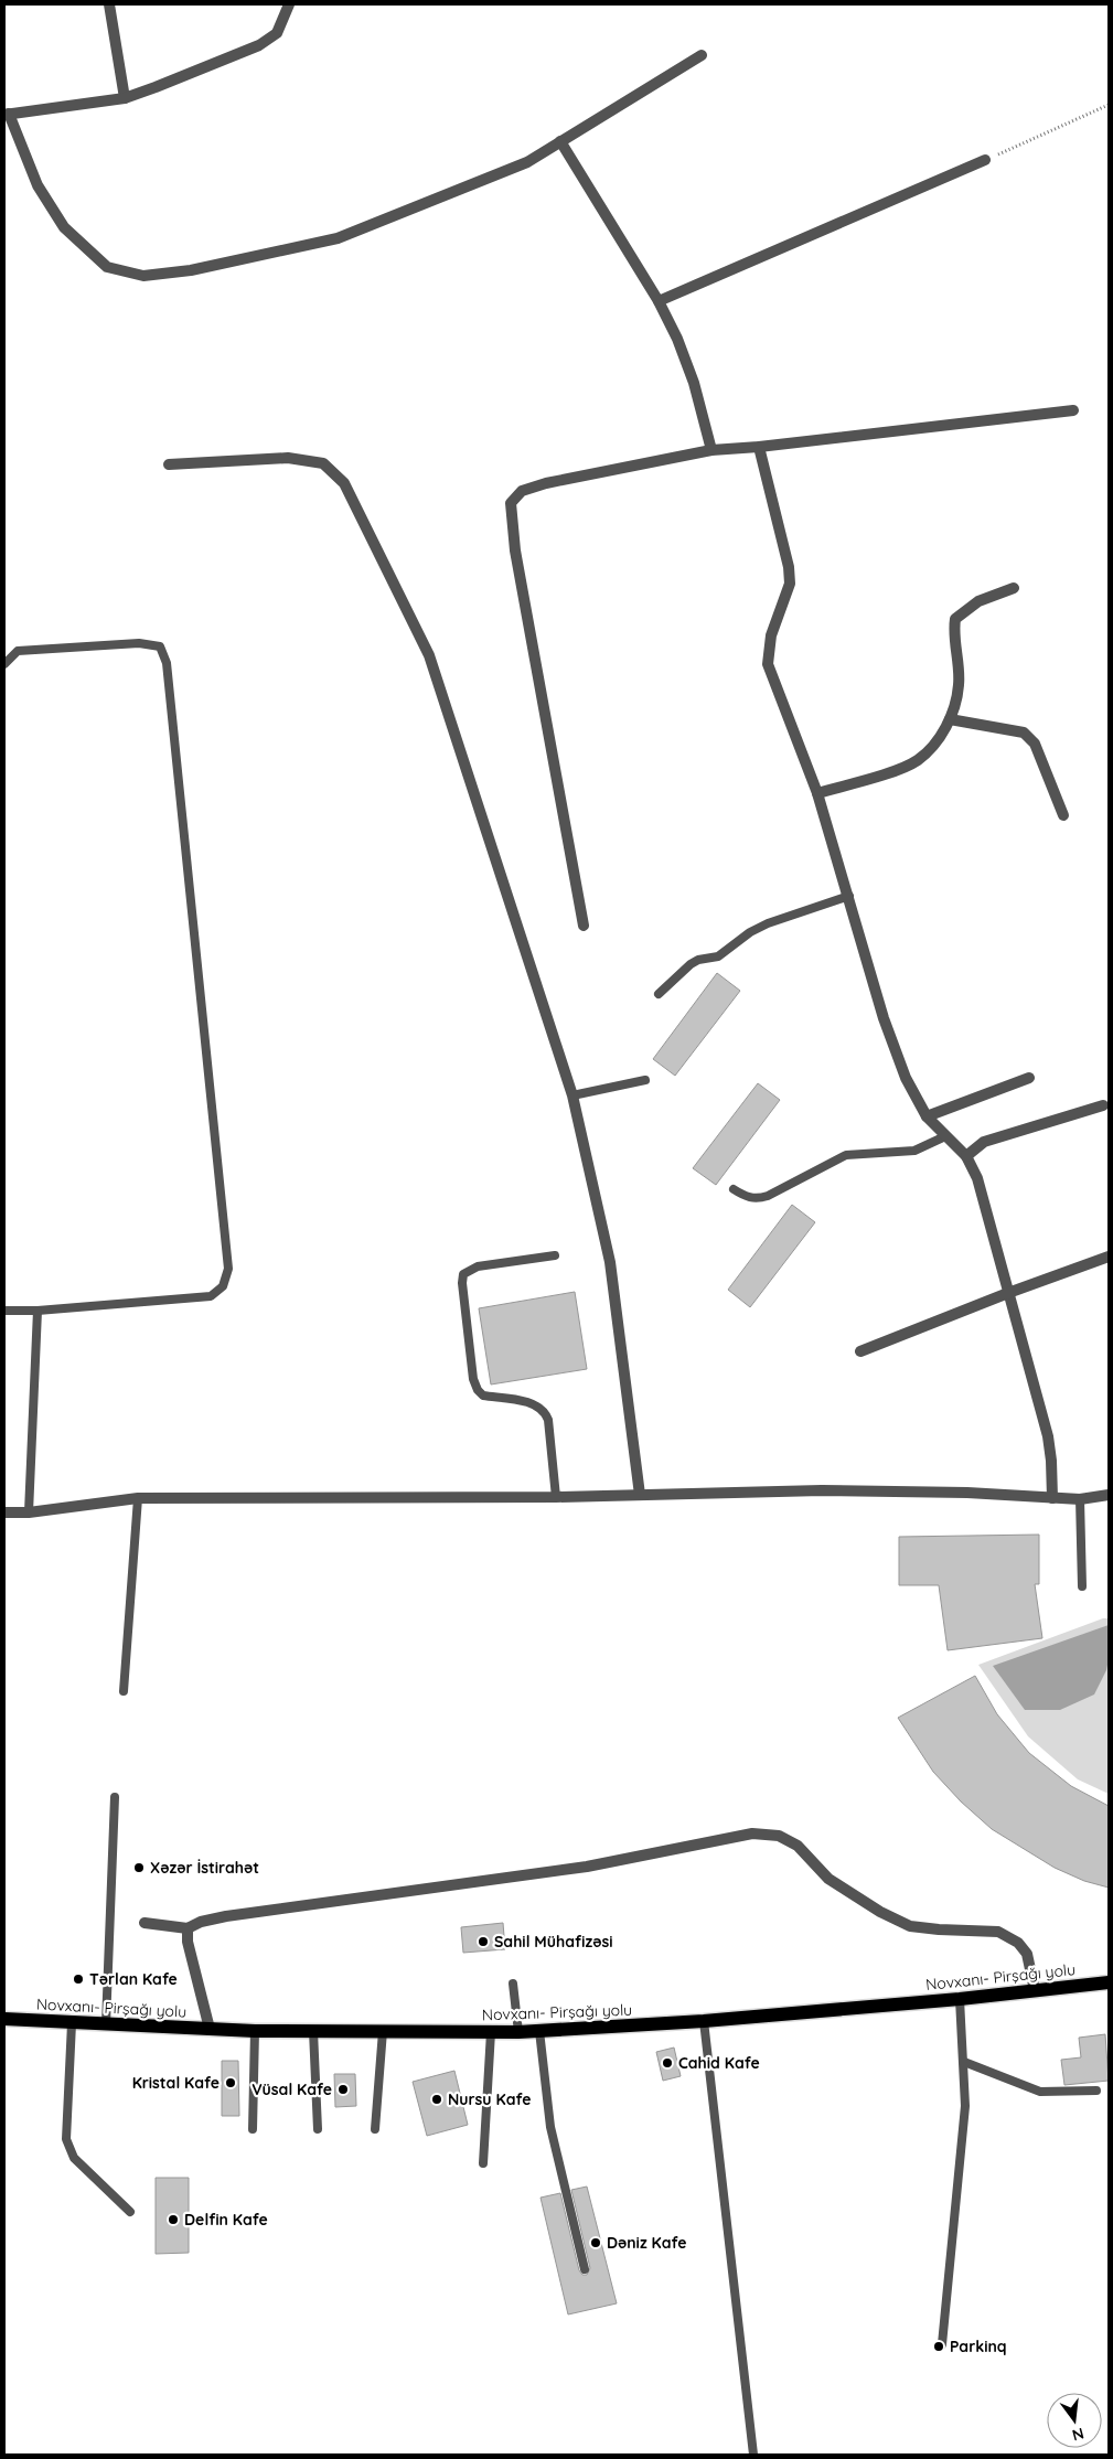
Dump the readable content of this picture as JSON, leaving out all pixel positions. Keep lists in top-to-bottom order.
{
  "streets": {
    "main road": ["Novxanı- Pirşağı yolu"]
  },
  "places": [
    "Xəzər İstirahət",
    "Sahil Mühafizəsi",
    "Tərlan Kafe",
    "Cahid Kafe",
    "Kristal Kafe",
    "Vüsal Kafe",
    "Nursu Kafe",
    "Delfin Kafe",
    "Dəniz Kafe",
    "Parkinq"
  ],
  "north": "bottom"
}
